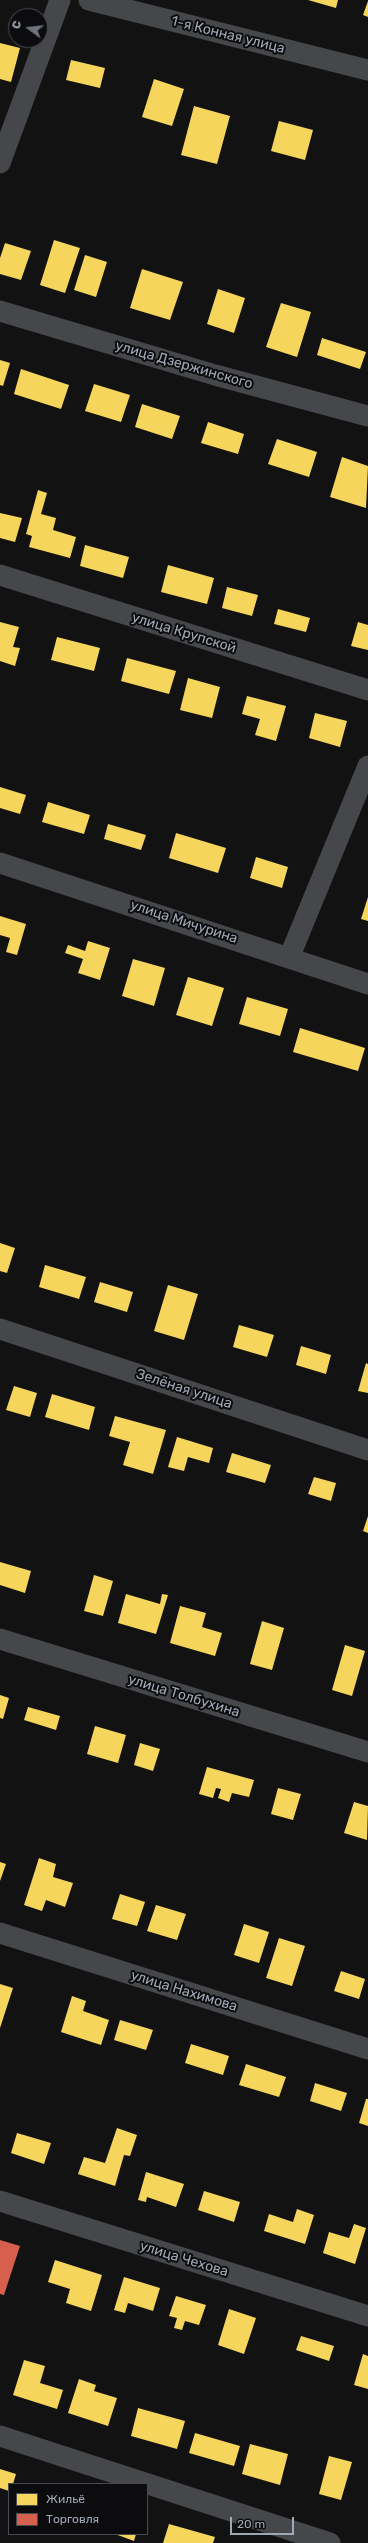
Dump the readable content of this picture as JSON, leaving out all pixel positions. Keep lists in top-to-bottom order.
{
  "streets": {
    "street": [
      "1-я Конная улица",
      "улица Дзержинского",
      "улица Крупской",
      "улица Мичурина",
      "Зелёная улица",
      "улица Толбухина",
      "улица Нахимова",
      "улица Чехова"
    ]
  },
  "legend": ["Жильё", "Торговля"],
  "scale_bar": "20 m",
  "north": "left"
}
